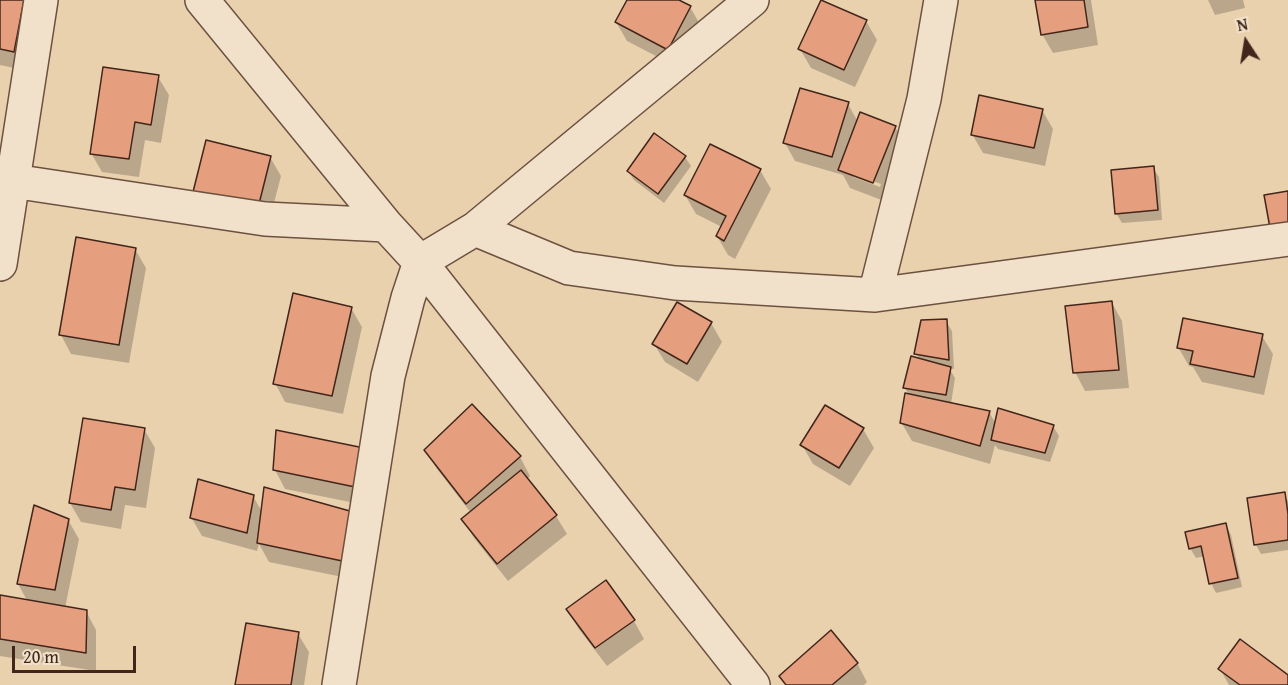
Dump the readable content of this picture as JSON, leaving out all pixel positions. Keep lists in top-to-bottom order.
{
  "scale_bar": "20 m",
  "north": "top"
}
